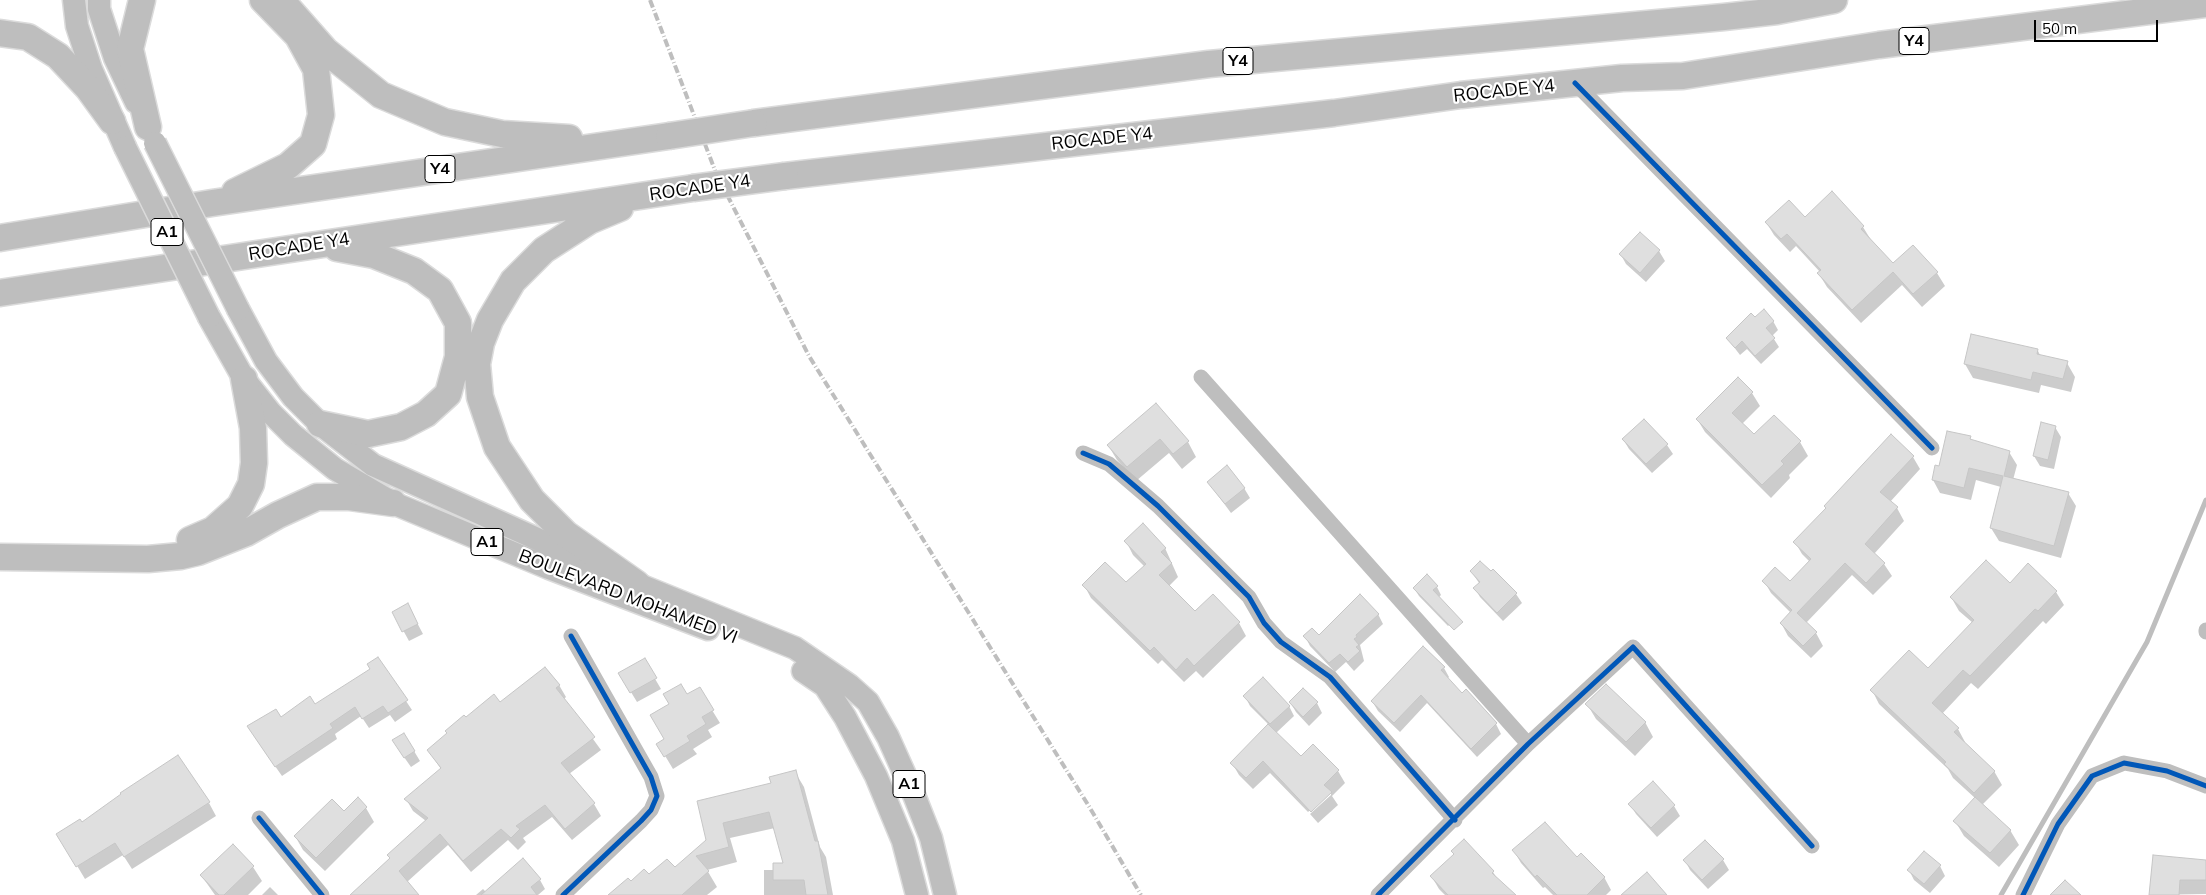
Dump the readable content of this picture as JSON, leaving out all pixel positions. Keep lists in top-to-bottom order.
{
  "streets": {
    "highway": ["Y4", "ROCADE Y4"],
    "main road": ["A1", "BOULEVARD MOHAMED VI"]
  },
  "scale_bar": "50 m"
}
